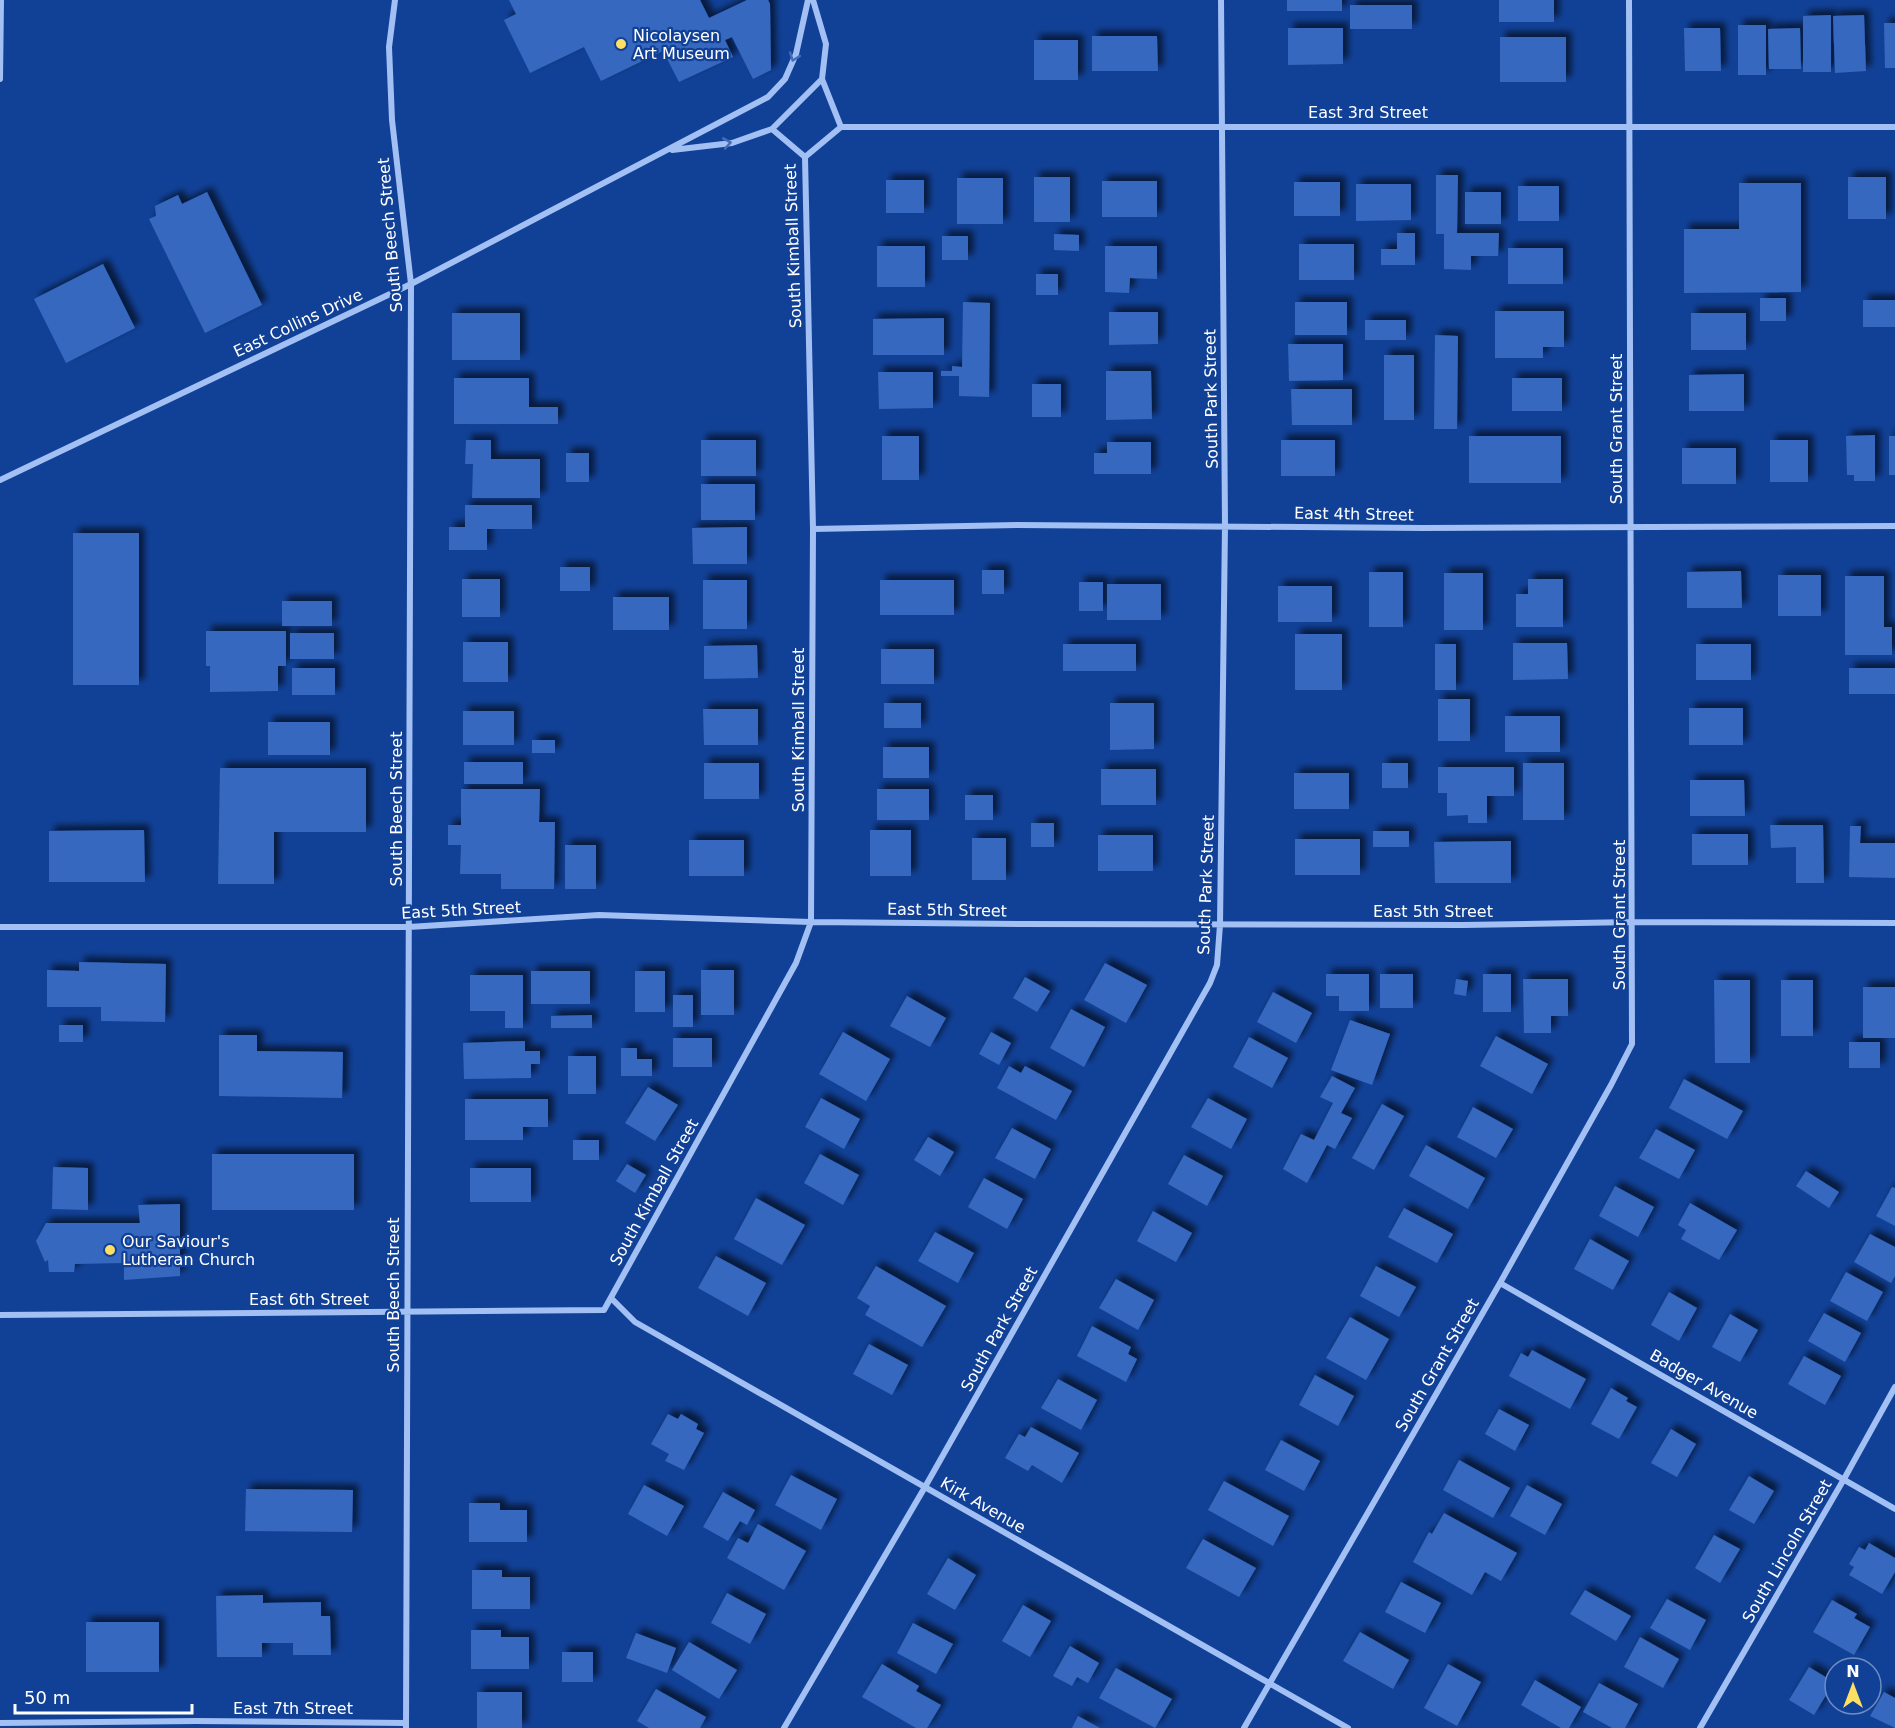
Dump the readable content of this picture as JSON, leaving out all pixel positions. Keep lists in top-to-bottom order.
{
  "streets": {
    "street": [
      "East 3rd Street",
      "South Beech Street",
      "South Kimball Street",
      "East Collins Drive",
      "South Park Street",
      "South Grant Street",
      "East 4th Street",
      "East 5th Street",
      "East 6th Street",
      "Badger Avenue",
      "Kirk Avenue",
      "South Lincoln Street",
      "East 7th Street"
    ]
  },
  "crossings": [
    ["East 3rd Street", "South Park Street"],
    ["East 3rd Street", "South Grant Street"],
    ["South Beech Street", "East Collins Drive"],
    ["South Beech Street", "East 5th Street"],
    ["South Beech Street", "East 6th Street"],
    ["South Beech Street", "East 7th Street"],
    ["South Kimball Street", "East Collins Drive"],
    ["South Kimball Street", "East 4th Street"],
    ["South Kimball Street", "East 5th Street"],
    ["South Kimball Street", "East 6th Street"],
    ["South Kimball Street", "Kirk Avenue"],
    ["South Park Street", "East 4th Street"],
    ["South Park Street", "East 5th Street"],
    ["South Park Street", "Kirk Avenue"],
    ["South Grant Street", "East 4th Street"],
    ["South Grant Street", "East 5th Street"],
    ["South Grant Street", "Badger Avenue"],
    ["South Grant Street", "Kirk Avenue"],
    ["East 6th Street", "Kirk Avenue"],
    ["Badger Avenue", "South Lincoln Street"]
  ],
  "places": ["Nicolaysen Art Museum", "Our Saviour's Lutheran Church"],
  "scale_bar": "50 m",
  "north": "top"
}
